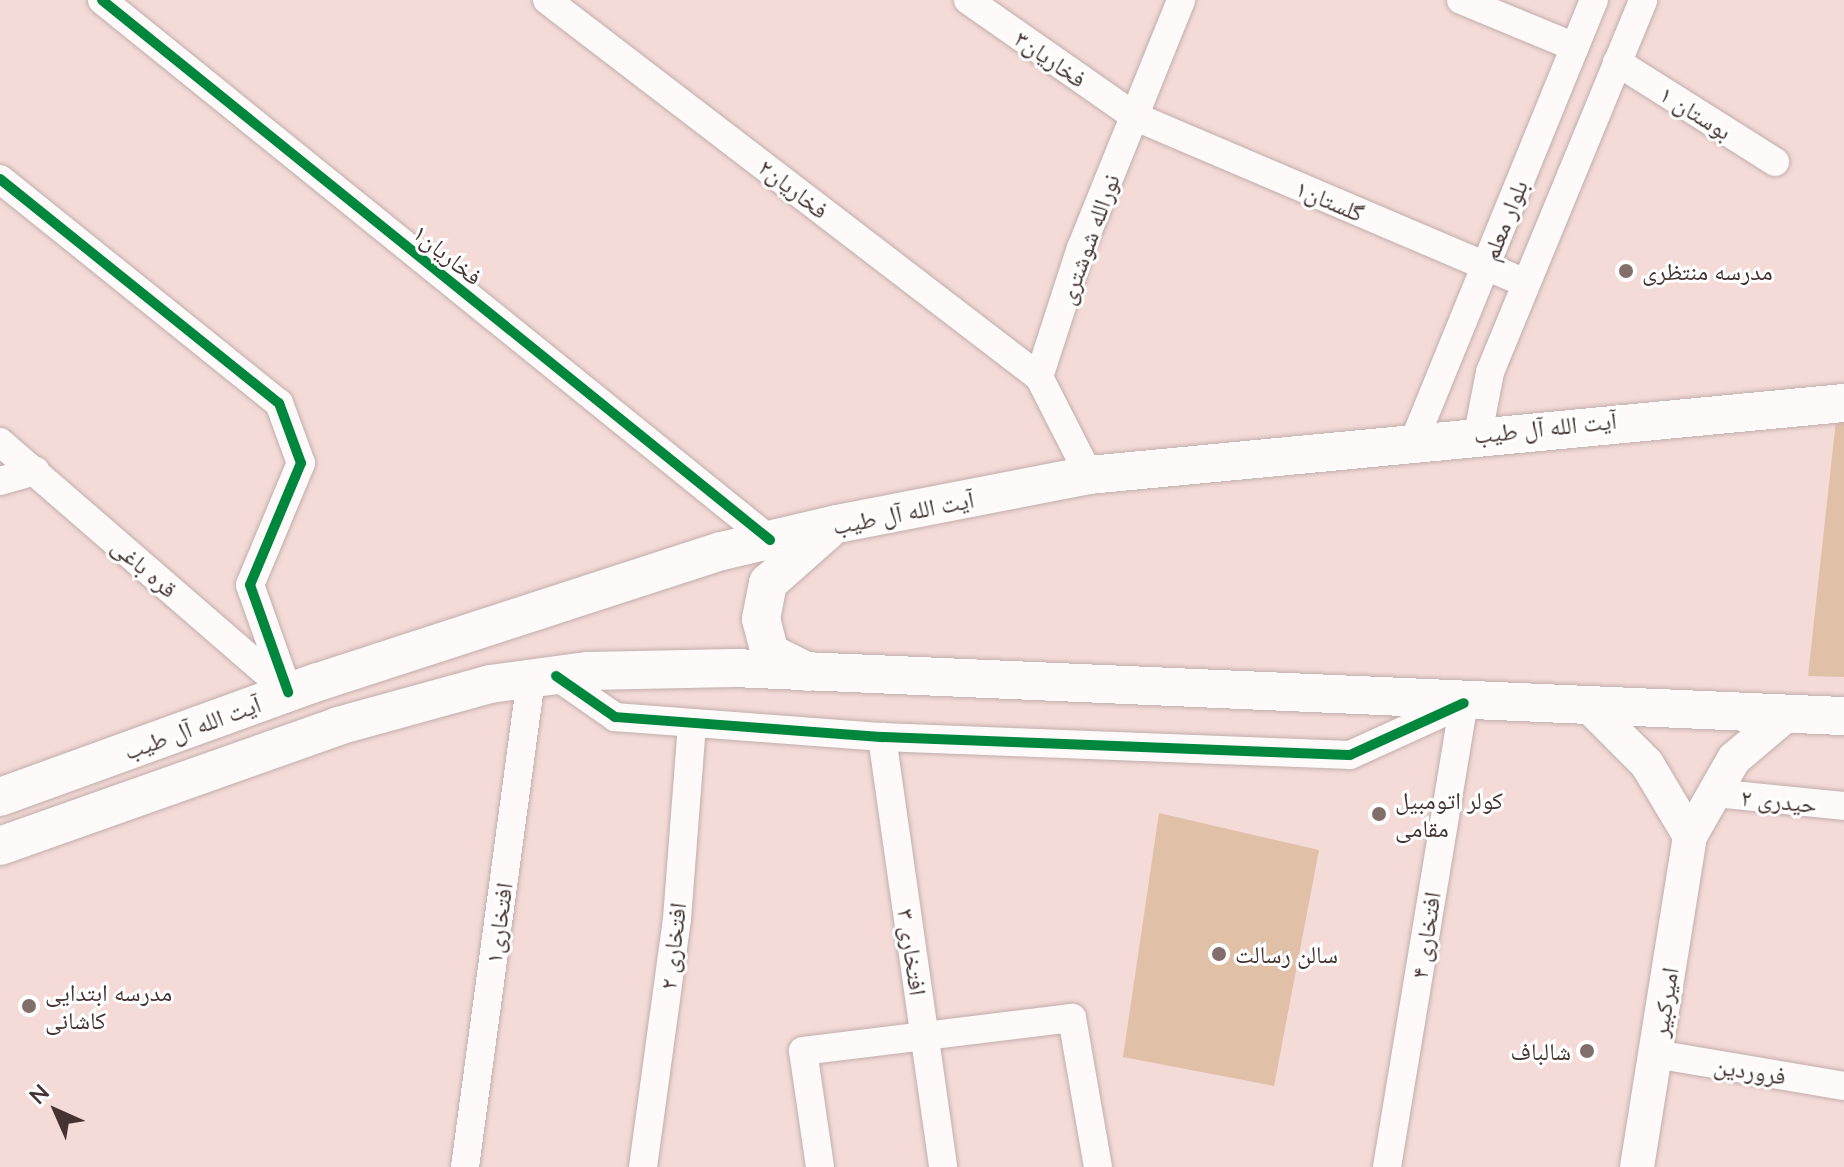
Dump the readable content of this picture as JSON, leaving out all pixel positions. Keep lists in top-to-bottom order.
{
  "streets": {
    "main road": ["آیت الله آل طیب"],
    "street": [
      "فخاریان۳",
      "بوستان ۱",
      "فخاریان۲",
      "گلستان۱",
      "بلوار معلم",
      "نورالله شوشتری",
      "فخاریان۱",
      "قره باغی",
      "حیدری ۲",
      "افتخاری۱",
      "افتخاری ۴",
      "افتخاری ۲",
      "افتخاری ۳",
      "امیرکبیر",
      "فروردین"
    ]
  },
  "crossings": [
    ["فخاریان۳", "گلستان۱"],
    ["فخاریان۳", "نورالله شوشتری"],
    ["بوستان ۱", "بلوار معلم"],
    ["فخاریان۲", "نورالله شوشتری"],
    ["گلستان۱", "بلوار معلم"],
    ["گلستان۱", "نورالله شوشتری"],
    ["بلوار معلم", "آیت الله آل طیب"],
    ["فخاریان۱", "آیت الله آل طیب"],
    ["آیت الله آل طیب", "قره باغی"],
    ["آیت الله آل طیب", "افتخاری۱"],
    ["آیت الله آل طیب", "افتخاری ۴"],
    ["امیرکبیر", "فروردین"]
  ],
  "places": [
    "مدرسه منتظری",
    "کولر اتومبیل مقامی",
    "سالن رسالت",
    "مدرسه ابتدایی کاشانی",
    "شالباف"
  ],
  "north": "top left"
}
